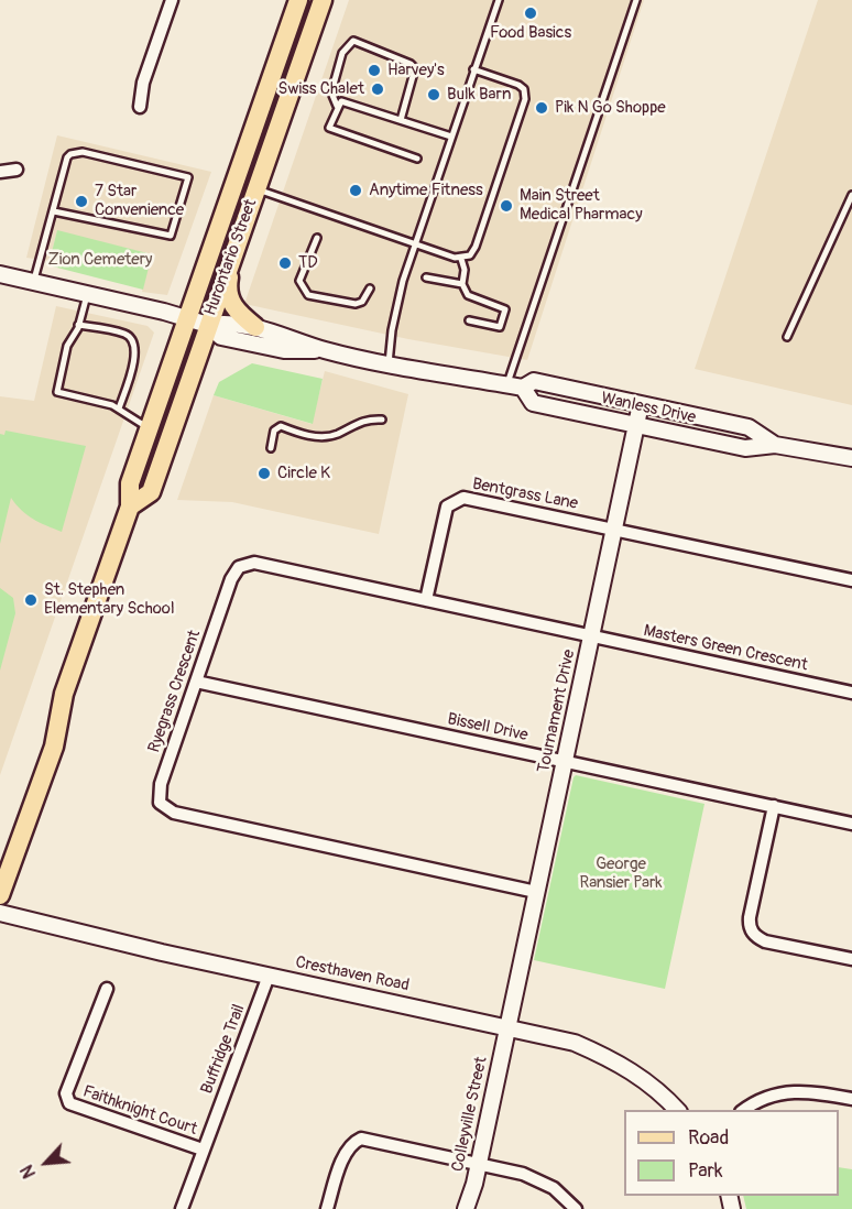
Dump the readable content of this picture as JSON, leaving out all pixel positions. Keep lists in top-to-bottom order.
{
  "streets": {
    "main road": ["Hurontario Street"],
    "street": [
      "Wanless Drive",
      "Bentgrass Lane",
      "Masters Green Crescent",
      "Ryegrass Crescent",
      "Tournament Drive",
      "Bissell Drive",
      "Cresthaven Road",
      "Buffridge Trail",
      "Faithknight Court",
      "Colleyville Street"
    ]
  },
  "crossings": [
    ["Hurontario Street", "Wanless Drive"],
    ["Wanless Drive", "Tournament Drive"],
    ["Bentgrass Lane", "Ryegrass Crescent"],
    ["Bentgrass Lane", "Tournament Drive"],
    ["Masters Green Crescent", "Ryegrass Crescent"],
    ["Masters Green Crescent", "Tournament Drive"],
    ["Ryegrass Crescent", "Tournament Drive"],
    ["Ryegrass Crescent", "Bissell Drive"],
    ["Tournament Drive", "Bissell Drive"],
    ["Tournament Drive", "Cresthaven Road"],
    ["Tournament Drive", "Colleyville Street"],
    ["Cresthaven Road", "Buffridge Trail"],
    ["Cresthaven Road", "Colleyville Street"],
    ["Buffridge Trail", "Faithknight Court"]
  ],
  "parks": ["Zion Cemetery", "George Ransier Park"],
  "places": [
    "Food Basics",
    "Harvey's",
    "Swiss Chalet",
    "Bulk Barn",
    "Pik N Go Shoppe",
    "Anytime Fitness",
    "7 Star Convenience",
    "Main Street Medical Pharmacy",
    "TD",
    "Circle K",
    "St. Stephen Elementary School"
  ],
  "legend": ["Road", "Park"],
  "north": "bottom left"
}
